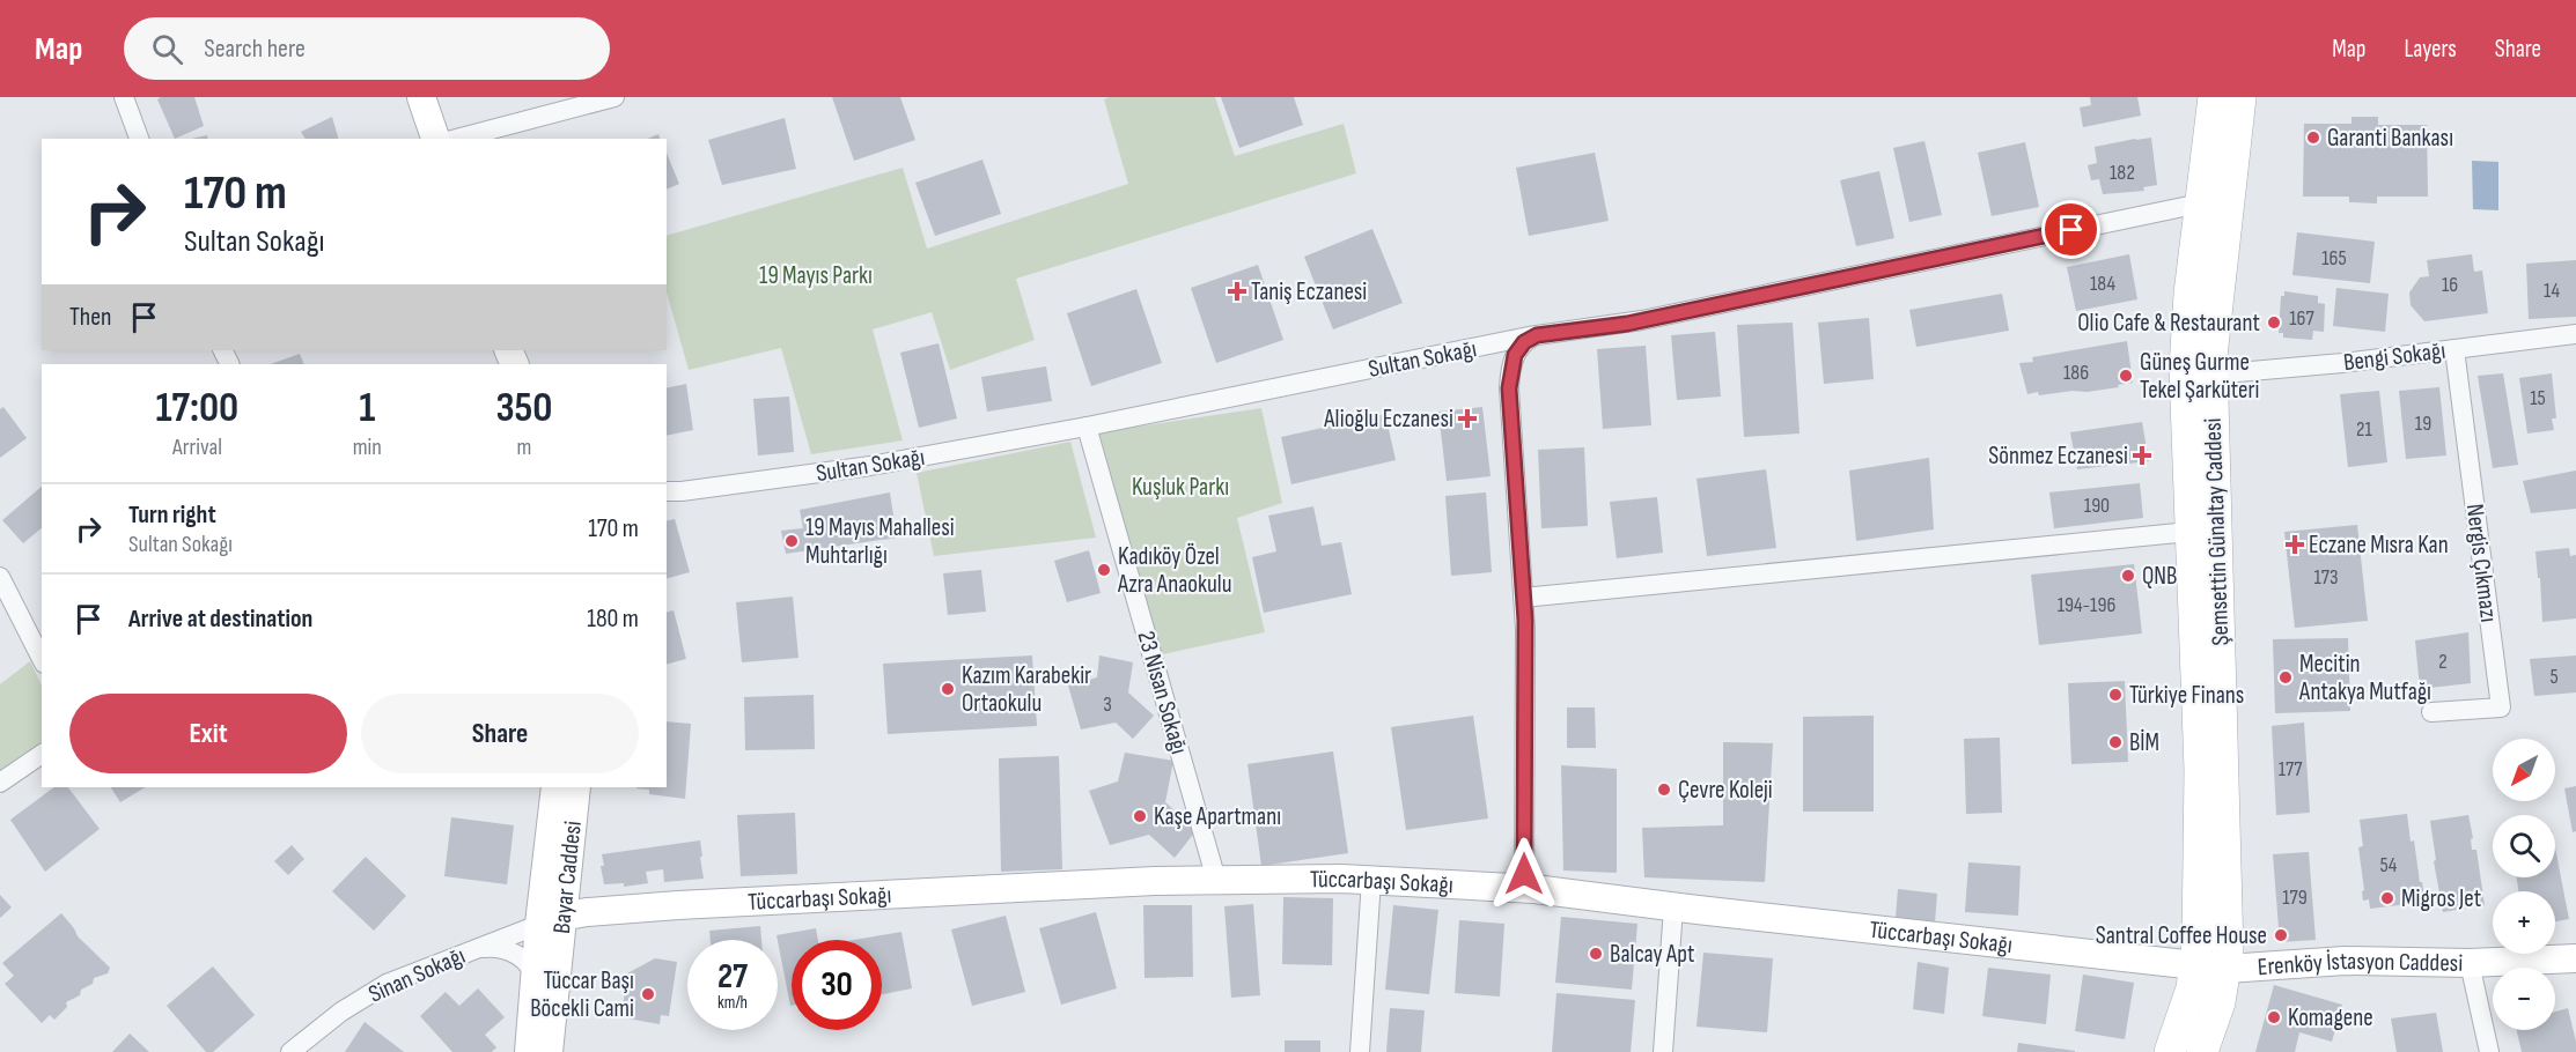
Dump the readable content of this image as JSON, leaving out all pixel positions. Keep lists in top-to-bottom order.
{
  "streets": {
    "main road": ["Şemsettin Günaltay Caddesi"],
    "street": [
      "Bengi Sokağı",
      "Sultan Sokağı",
      "Nergis Çıkmazı",
      "23 Nisan Sokağı",
      "Bayar Caddesi",
      "Tüccarbaşı Sokağı",
      "Erenköy İstasyon Caddesi",
      "Sinan Sokağı"
    ]
  },
  "crossings": [
    ["Bengi Sokağı", "Şemsettin Günaltay Caddesi"],
    ["Bengi Sokağı", "Nergis Çıkmazı"],
    ["Sultan Sokağı", "Şemsettin Günaltay Caddesi"],
    ["Sultan Sokağı", "23 Nisan Sokağı"],
    ["Şemsettin Günaltay Caddesi", "Tüccarbaşı Sokağı"],
    ["Şemsettin Günaltay Caddesi", "Erenköy İstasyon Caddesi"],
    ["23 Nisan Sokağı", "Tüccarbaşı Sokağı"],
    ["Bayar Caddesi", "Tüccarbaşı Sokağı"],
    ["Bayar Caddesi", "Sinan Sokağı"],
    ["Tüccarbaşı Sokağı", "Sinan Sokağı"]
  ],
  "parks": ["19 Mayıs Parkı", "Kuşluk Parkı"],
  "places": {
    "other": [
      "Garanti Bankası",
      "Olio Cafe & Restaurant",
      "Güneş Gurme Tekel Şarküteri",
      "19 Mayıs Mahallesi Muhtarlığı",
      "Kadıköy Özel Azra Anaokulu",
      "QNB",
      "Mecitin Antakya Mutfağı",
      "Kazım Karabekir Ortaokulu",
      "Türkiye Finans",
      "BİM",
      "Çevre Koleji",
      "Kaşe Apartmanı",
      "Migros Jet",
      "Santral Coffee House",
      "Balcay Apt",
      "Tüccar Başı Böcekli Cami",
      "Komagene"
    ],
    "health": [
      "Taniş Eczanesi",
      "Alioğlu Eczanesi",
      "Sönmez Eczanesi",
      "Eczane Mısra Kan"
    ]
  },
  "house_numbers": [
    "182",
    "165",
    "184",
    "16",
    "14",
    "167",
    "186",
    "15",
    "19",
    "21",
    "190",
    "173",
    "194-196",
    "2",
    "5",
    "3",
    "177",
    "54",
    "179"
  ],
  "north": "bottom left",
  "page": {
    "header": "Map",
    "search": "Search here",
    "nav": ["Map", "Layers", "Share"],
    "turn": ["170 m", "Sultan Sokağı"],
    "then": "Then",
    "eta": [
      "17:00",
      "Arrival",
      "1",
      "min",
      "350",
      "m"
    ],
    "list": [
      {
        "name": "Turn right",
        "note": "Sultan Sokağı",
        "value": "170 m"
      },
      {
        "name": "Arrive at destination",
        "value": "180 m"
      }
    ],
    "buttons": ["Exit", "Share"],
    "map_buttons": ["+", "−"],
    "speed": "27 km/h",
    "limit": "30"
  }
}
